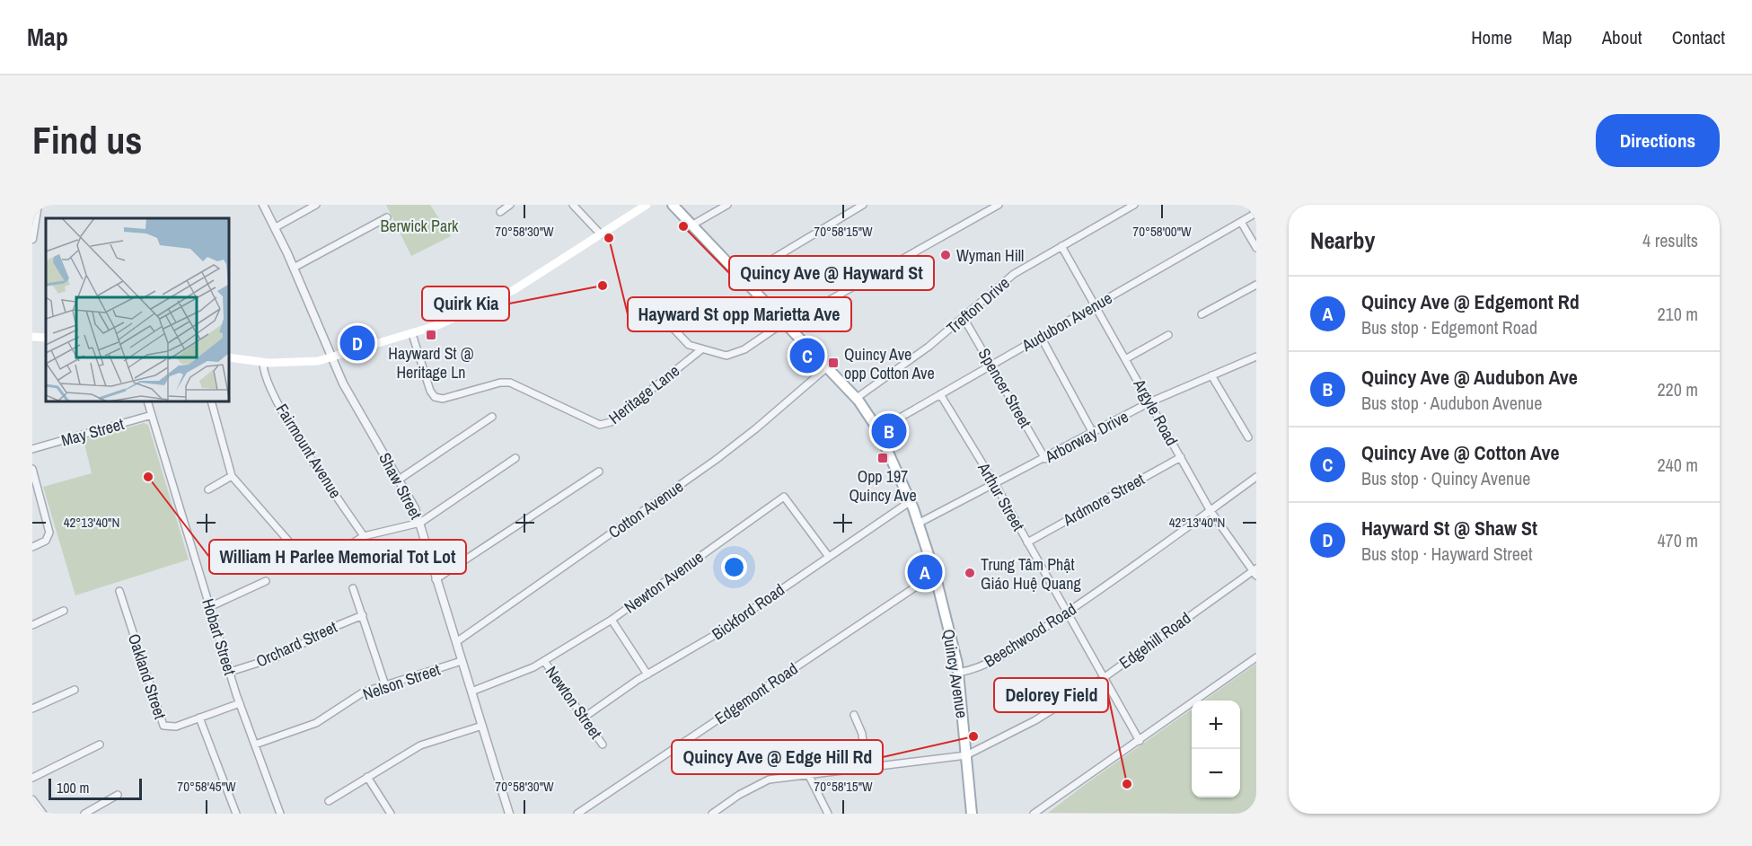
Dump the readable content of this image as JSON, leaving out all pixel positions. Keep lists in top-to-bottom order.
{
  "streets": {
    "main road": ["Quincy Avenue"],
    "street": [
      "Trefton Drive",
      "Audubon Avenue",
      "Spencer Street",
      "Heritage Lane",
      "Argyle Road",
      "May Street",
      "Arborway Drive",
      "Fairmount Avenue",
      "Shaw Street",
      "Arthur Street",
      "Ardmore Street",
      "Cotton Avenue",
      "Newton Avenue",
      "Bickford Road",
      "Beechwood Road",
      "Hobart Street",
      "Edgehill Road",
      "Orchard Street",
      "Oakland Street",
      "Nelson Street",
      "Edgemont Road",
      "Newton Street"
    ]
  },
  "crossings": [
    ["Trefton Drive", "Spencer Street"],
    ["Trefton Drive", "Argyle Road"],
    ["Trefton Drive", "Quincy Avenue"],
    ["Audubon Avenue", "Spencer Street"],
    ["Audubon Avenue", "Argyle Road"],
    ["Audubon Avenue", "Arthur Street"],
    ["Audubon Avenue", "Quincy Avenue"],
    ["Spencer Street", "Arborway Drive"],
    ["Argyle Road", "Arborway Drive"],
    ["Argyle Road", "Ardmore Street"],
    ["Argyle Road", "Beechwood Road"],
    ["Argyle Road", "Edgehill Road"],
    ["May Street", "Hobart Street"],
    ["Arborway Drive", "Arthur Street"],
    ["Arborway Drive", "Quincy Avenue"],
    ["Shaw Street", "Cotton Avenue"],
    ["Shaw Street", "Newton Avenue"],
    ["Shaw Street", "Nelson Street"],
    ["Arthur Street", "Ardmore Street"],
    ["Arthur Street", "Beechwood Road"],
    ["Arthur Street", "Edgehill Road"],
    ["Cotton Avenue", "Quincy Avenue"],
    ["Newton Avenue", "Bickford Road"],
    ["Newton Avenue", "Newton Street"],
    ["Bickford Road", "Quincy Avenue"],
    ["Bickford Road", "Newton Street"],
    ["Beechwood Road", "Quincy Avenue"],
    ["Hobart Street", "Orchard Street"],
    ["Hobart Street", "Nelson Street"],
    ["Edgehill Road", "Quincy Avenue"],
    ["Quincy Avenue", "Edgemont Road"]
  ],
  "parks": ["Berwick Park"],
  "places": {
    "other": [
      "Quincy Ave @ Hayward St",
      "Hayward St opp Marietta Ave",
      "Wyman Hill",
      "Quirk Kia",
      "William H Parlee Memorial Tot Lot",
      "Trung Tâm Phật Giáo Huệ Quang",
      "Quincy Ave @ Edge Hill Rd",
      "Delorey Field"
    ],
    "transit": ["Hayward St @ Heritage Ln", "Quincy Ave opp Cotton Ave", "Opp 197 Quincy Ave"]
  },
  "scale_bar": "100 m",
  "page": {
    "header": "Map",
    "nav": [
      "Home",
      "Map",
      "About",
      "Contact"
    ],
    "buttons": "Directions",
    "title": "Find us",
    "heading": ["Nearby", "4 results"],
    "list": [
      {
        "mark": "A",
        "name": "Quincy Ave @ Edgemont Rd",
        "note": "Bus stop · Edgemont Road",
        "value": "210 m"
      },
      {
        "mark": "B",
        "name": "Quincy Ave @ Audubon Ave",
        "note": "Bus stop · Audubon Avenue",
        "value": "220 m"
      },
      {
        "mark": "C",
        "name": "Quincy Ave @ Cotton Ave",
        "note": "Bus stop · Quincy Avenue",
        "value": "240 m"
      },
      {
        "mark": "D",
        "name": "Hayward St @ Shaw St",
        "note": "Bus stop · Hayward Street",
        "value": "470 m"
      }
    ],
    "pins": [
      "D",
      "C",
      "B",
      "A"
    ],
    "map_buttons": ["+", "−"],
    "scale": "100 m"
  },
  "coordinates": [
    "70°58'30\"W",
    "70°58'15\"W",
    "70°58'00\"W",
    "42°13'40\"N",
    "70°58'45\"W"
  ]
}
